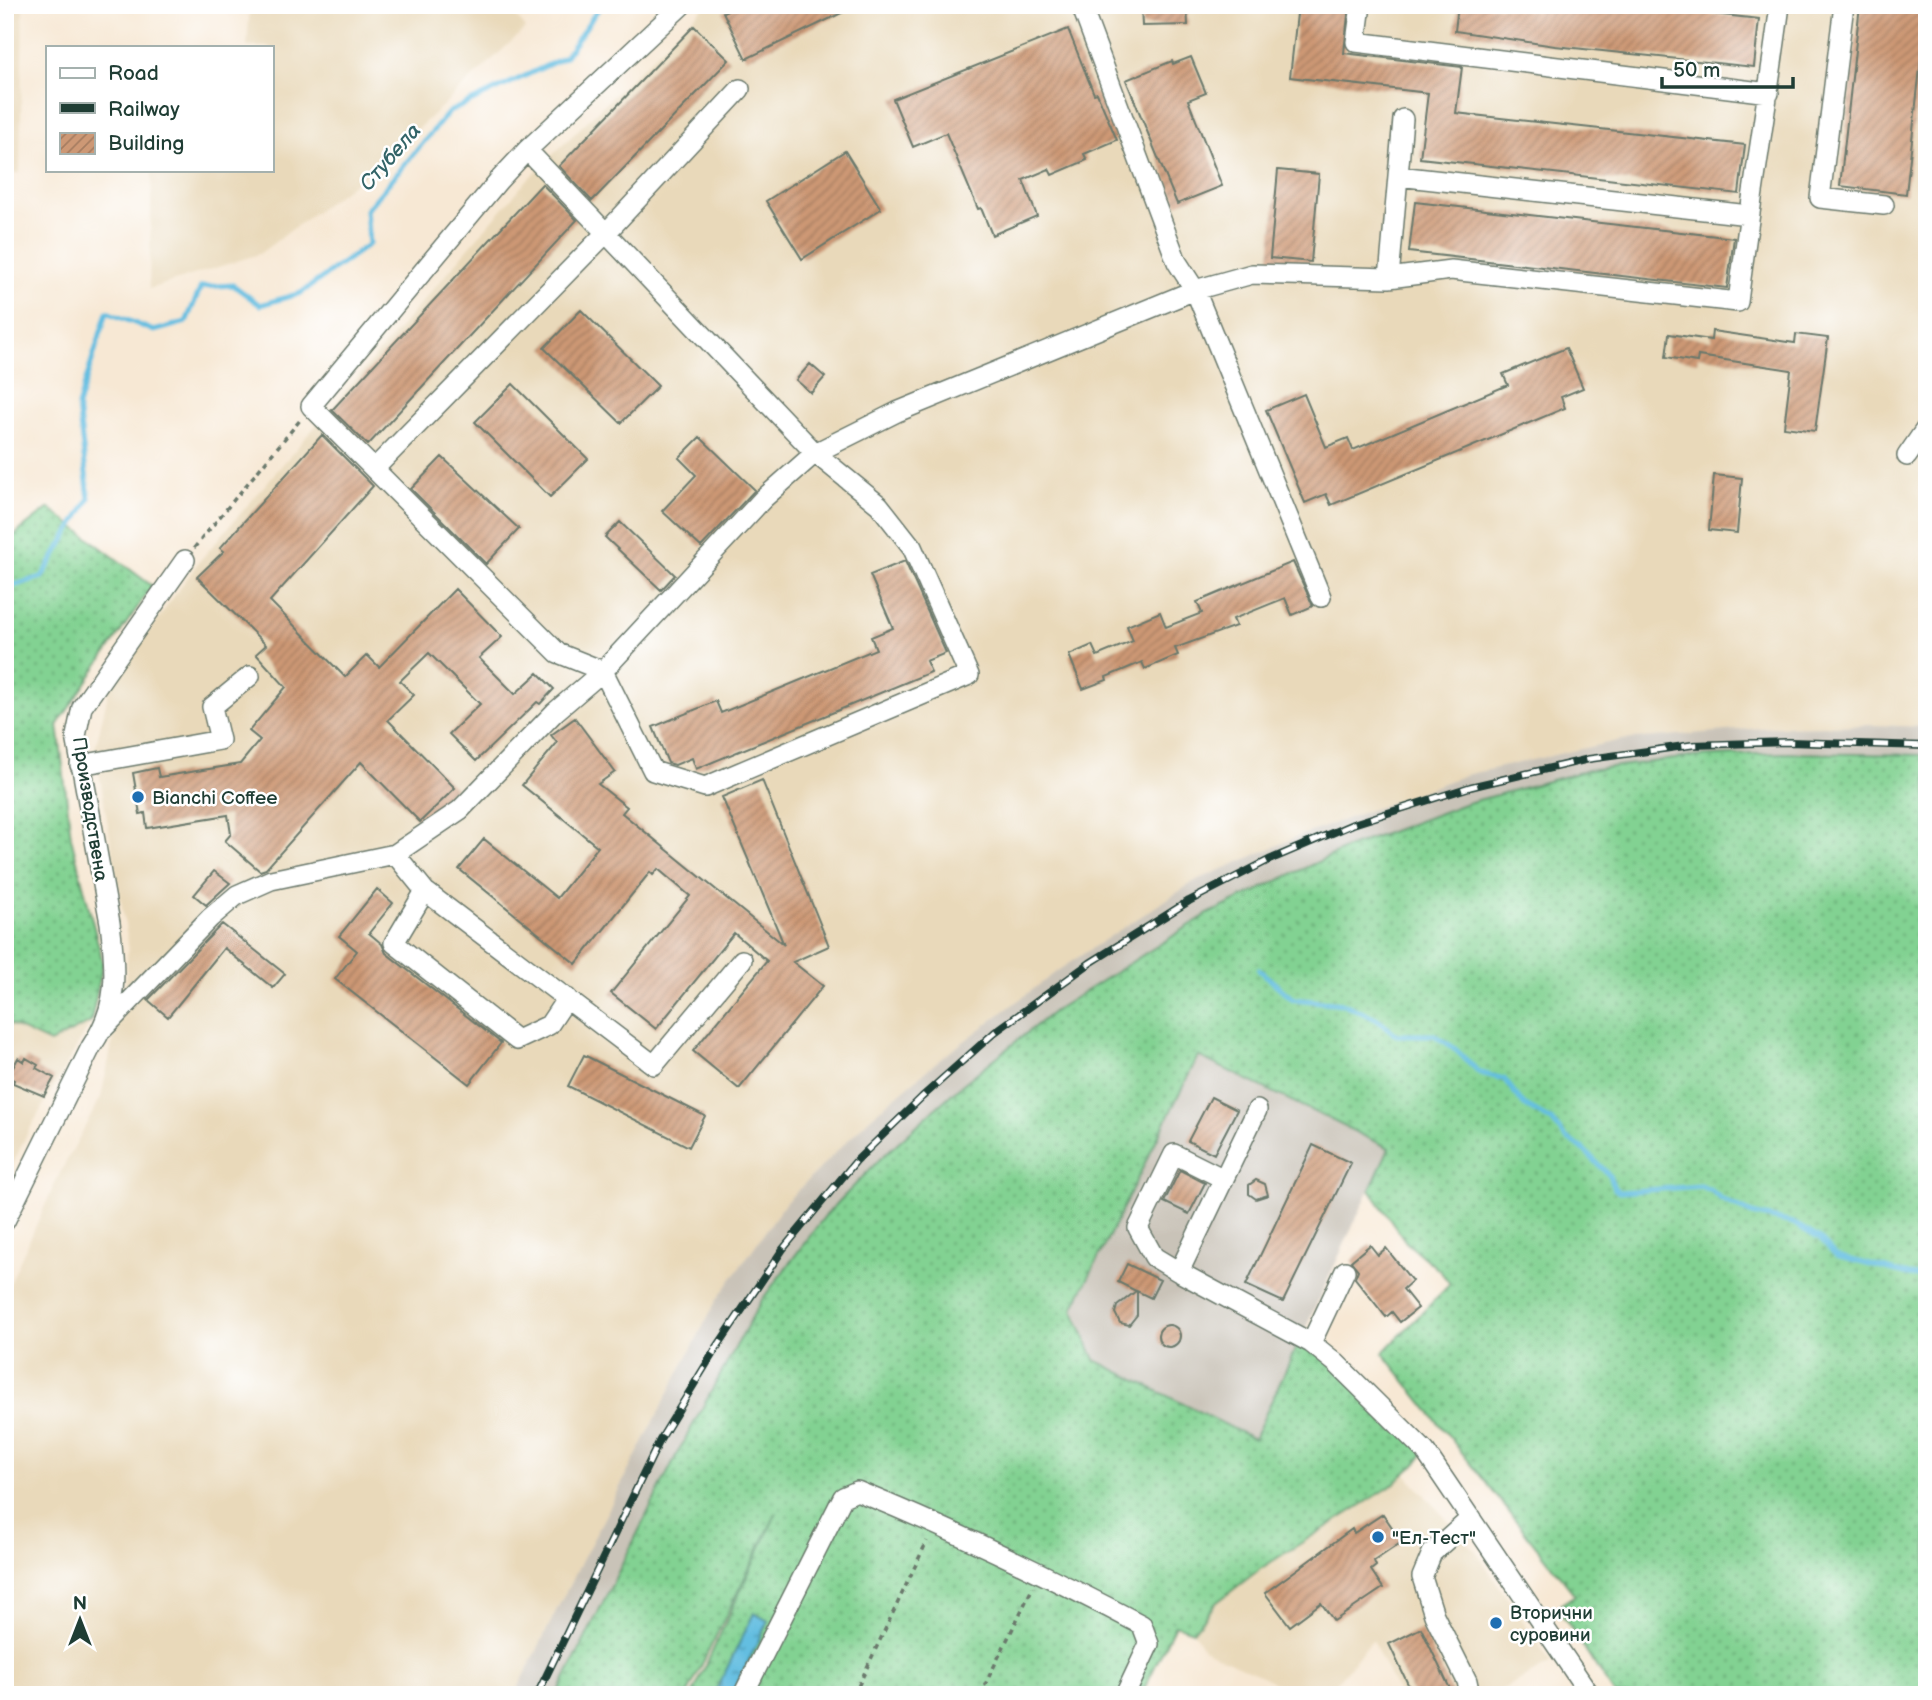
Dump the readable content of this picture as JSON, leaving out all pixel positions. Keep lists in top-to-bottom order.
{
  "streets": {
    "street": ["Производствена"]
  },
  "water": ["Стубела"],
  "places": ["Bianchi Coffee", "\"Ел-Тест\"", "Вторични суровини"],
  "legend": ["Road", "Railway", "Building"],
  "scale_bar": "50 m",
  "north": "top"
}
